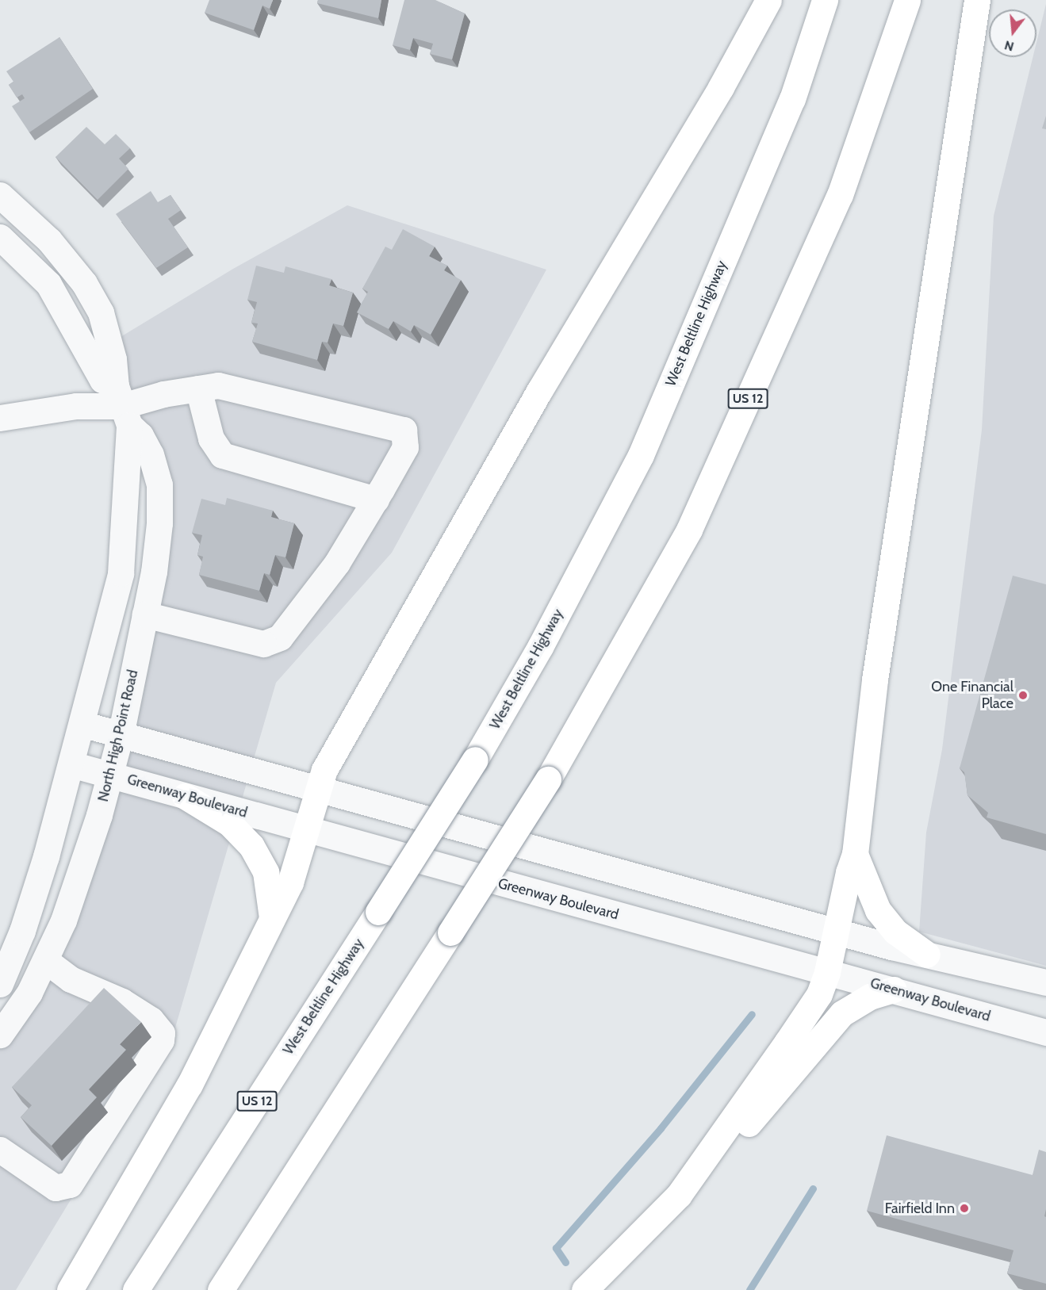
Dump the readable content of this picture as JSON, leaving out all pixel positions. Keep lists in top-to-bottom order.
{
  "streets": {
    "highway": ["West Beltline Highway", "US 12"],
    "street": ["North High Point Road", "Greenway Boulevard"]
  },
  "crossings": [
    ["North High Point Road", "Greenway Boulevard"]
  ],
  "places": ["One Financial Place", "Fairfield Inn"],
  "north": "bottom"
}
